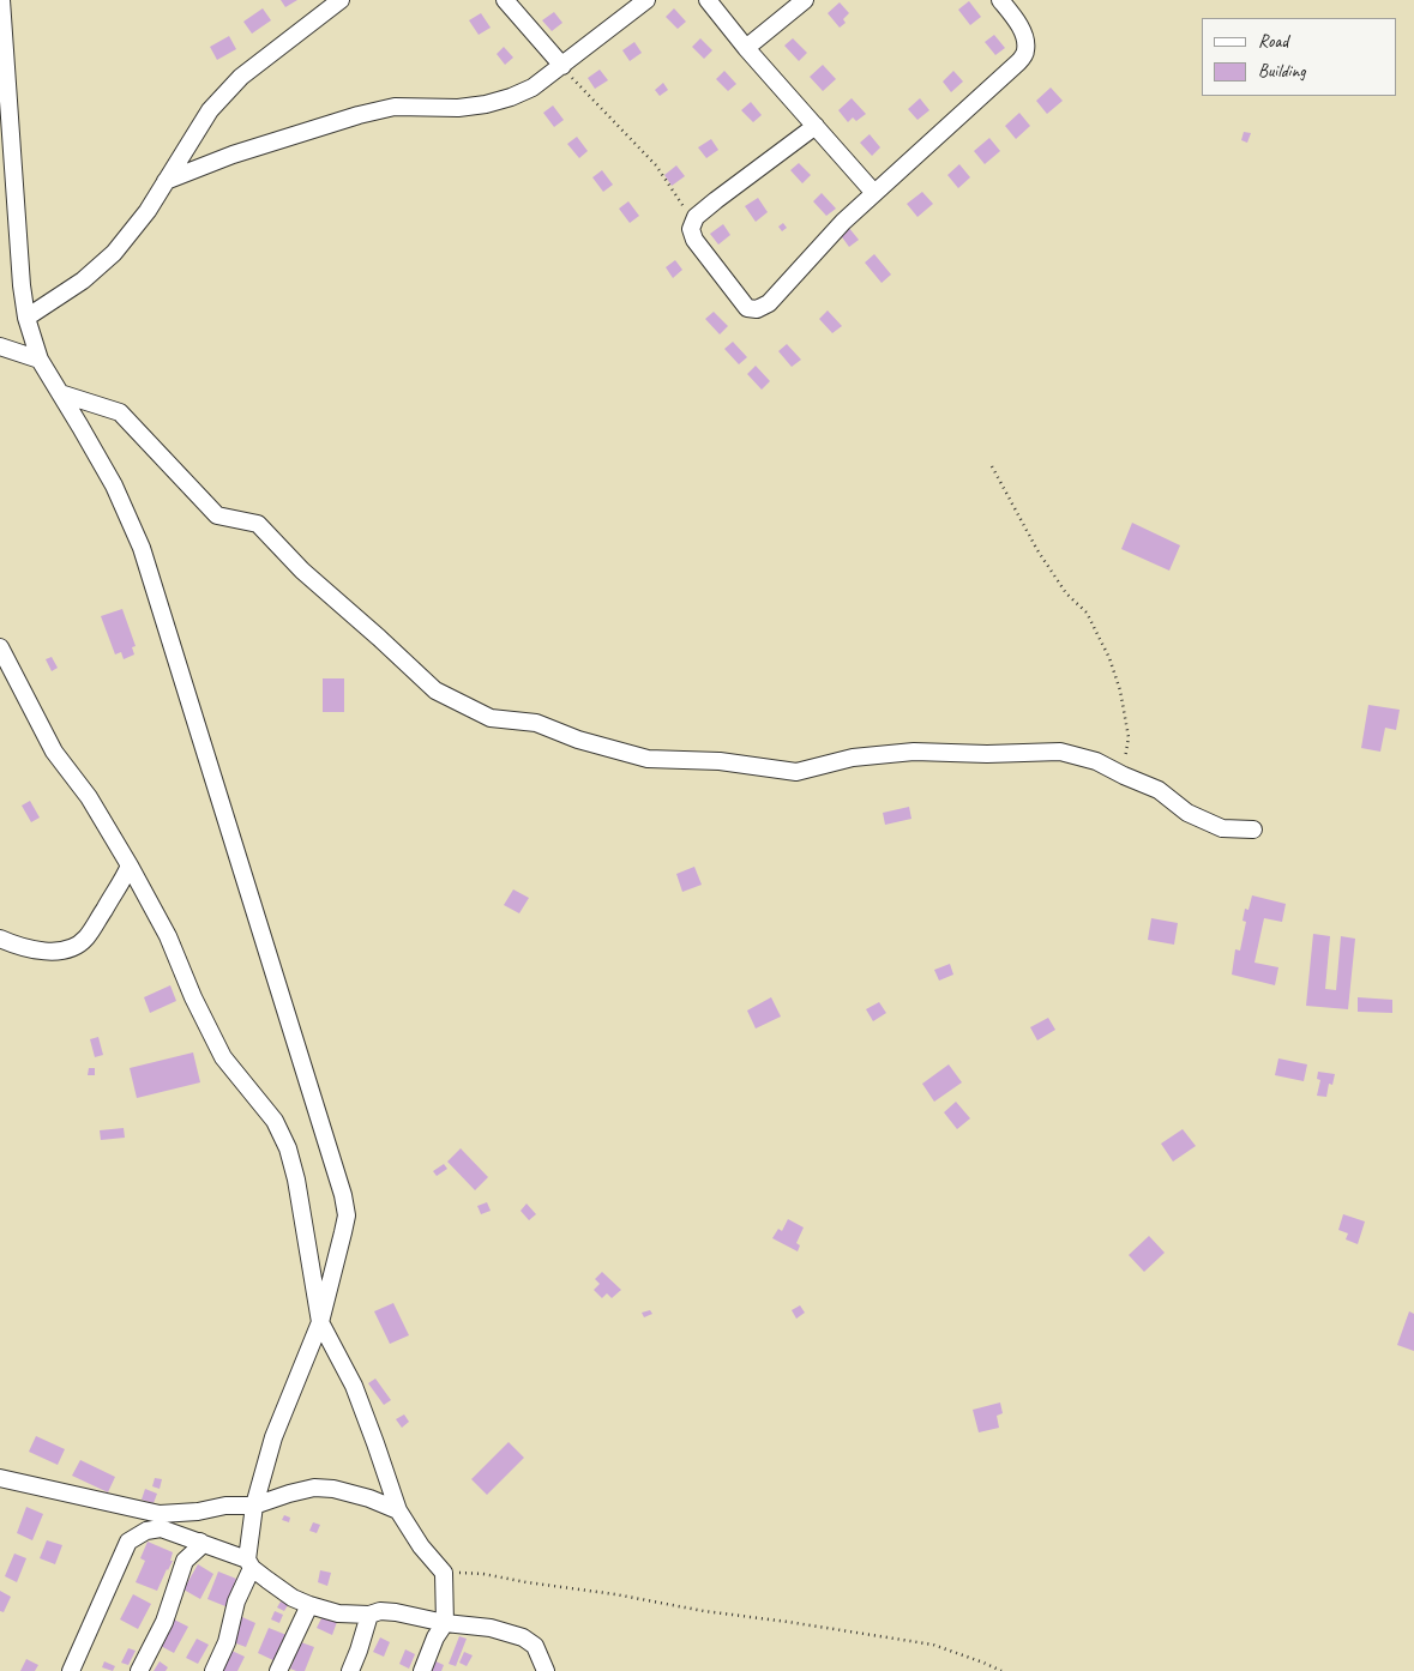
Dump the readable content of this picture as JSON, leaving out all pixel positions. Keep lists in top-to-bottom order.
{
  "legend": ["Road", "Building"]
}
